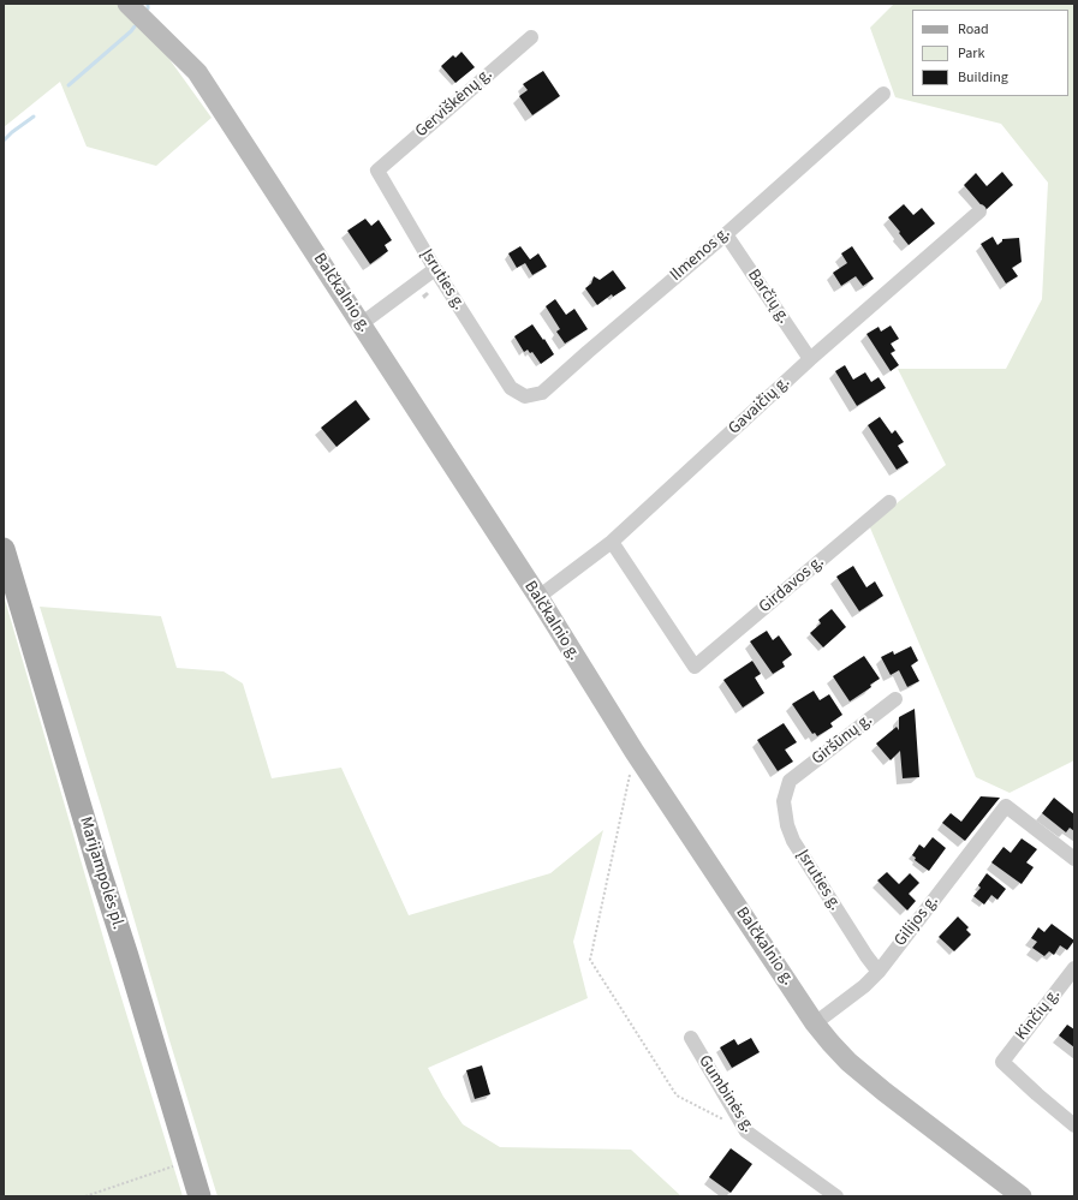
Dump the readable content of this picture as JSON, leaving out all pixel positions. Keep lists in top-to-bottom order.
{
  "streets": {
    "main road": ["Marijampolės pl."],
    "street": [
      "Gerviškėnų g.",
      "Ilmenos g.",
      "Įsruties g.",
      "Balčkalnio g.",
      "Barčių g.",
      "Gavaičių g.",
      "Girdavos g.",
      "Giršūnų g.",
      "Gilijos g.",
      "Kinčių g.",
      "Gumbinės g."
    ]
  },
  "crossings": [
    ["Gerviškėnų g.", "Įsruties g."],
    ["Ilmenos g.", "Įsruties g."],
    ["Ilmenos g.", "Barčių g."],
    ["Įsruties g.", "Giršūnų g."],
    ["Įsruties g.", "Gilijos g."],
    ["Balčkalnio g.", "Gavaičių g."],
    ["Balčkalnio g.", "Gilijos g."],
    ["Barčių g.", "Gavaičių g."],
    ["Gavaičių g.", "Girdavos g."]
  ],
  "legend": ["Road", "Park", "Building"]
}
